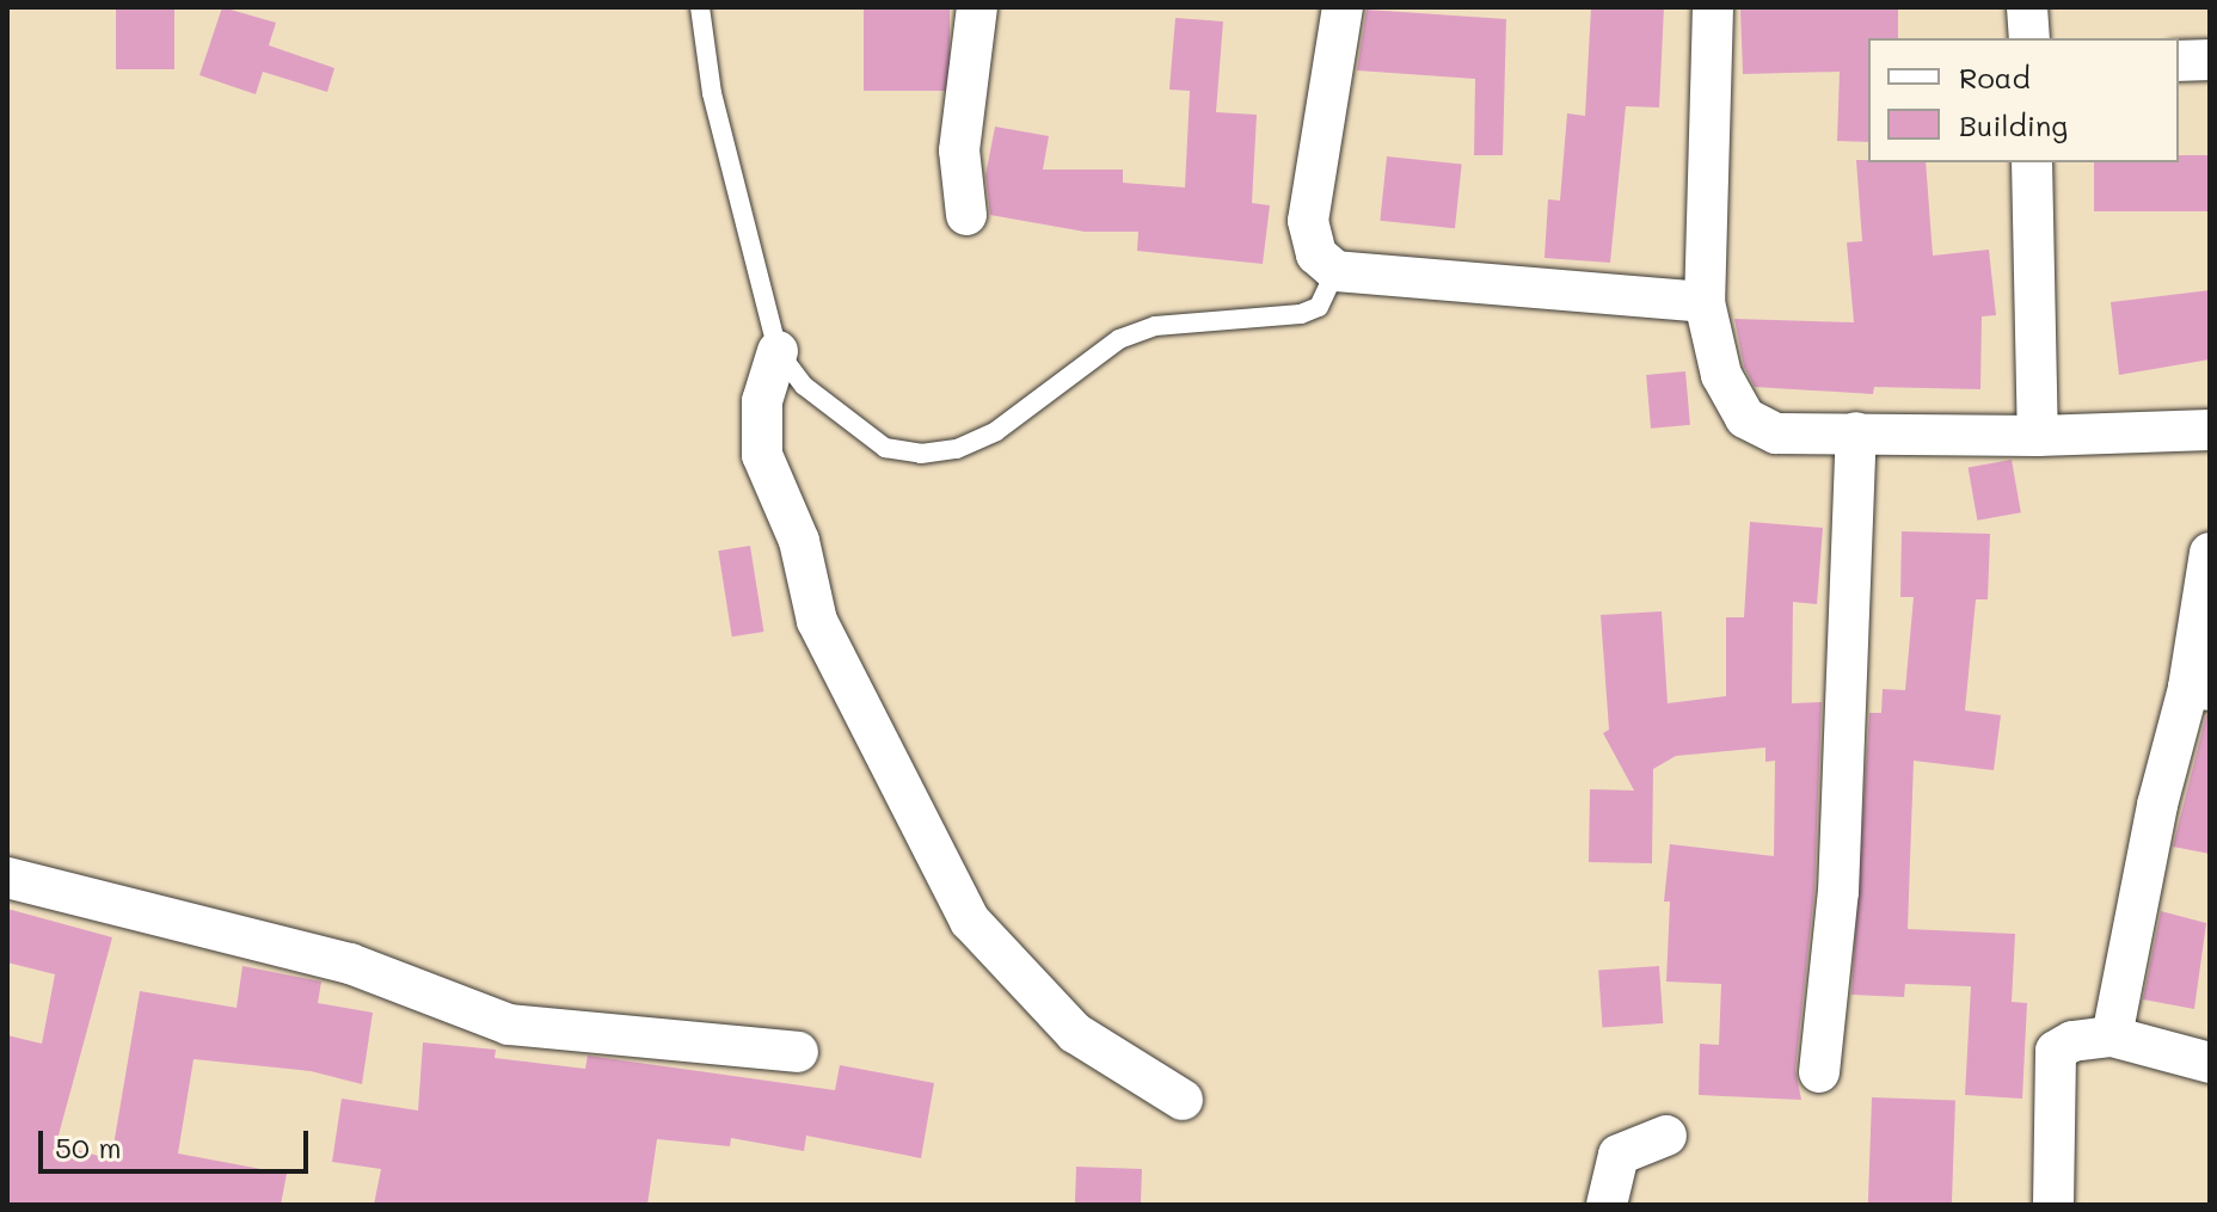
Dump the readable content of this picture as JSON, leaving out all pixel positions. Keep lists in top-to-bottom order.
{
  "legend": ["Road", "Building"],
  "scale_bar": "50 m"
}
